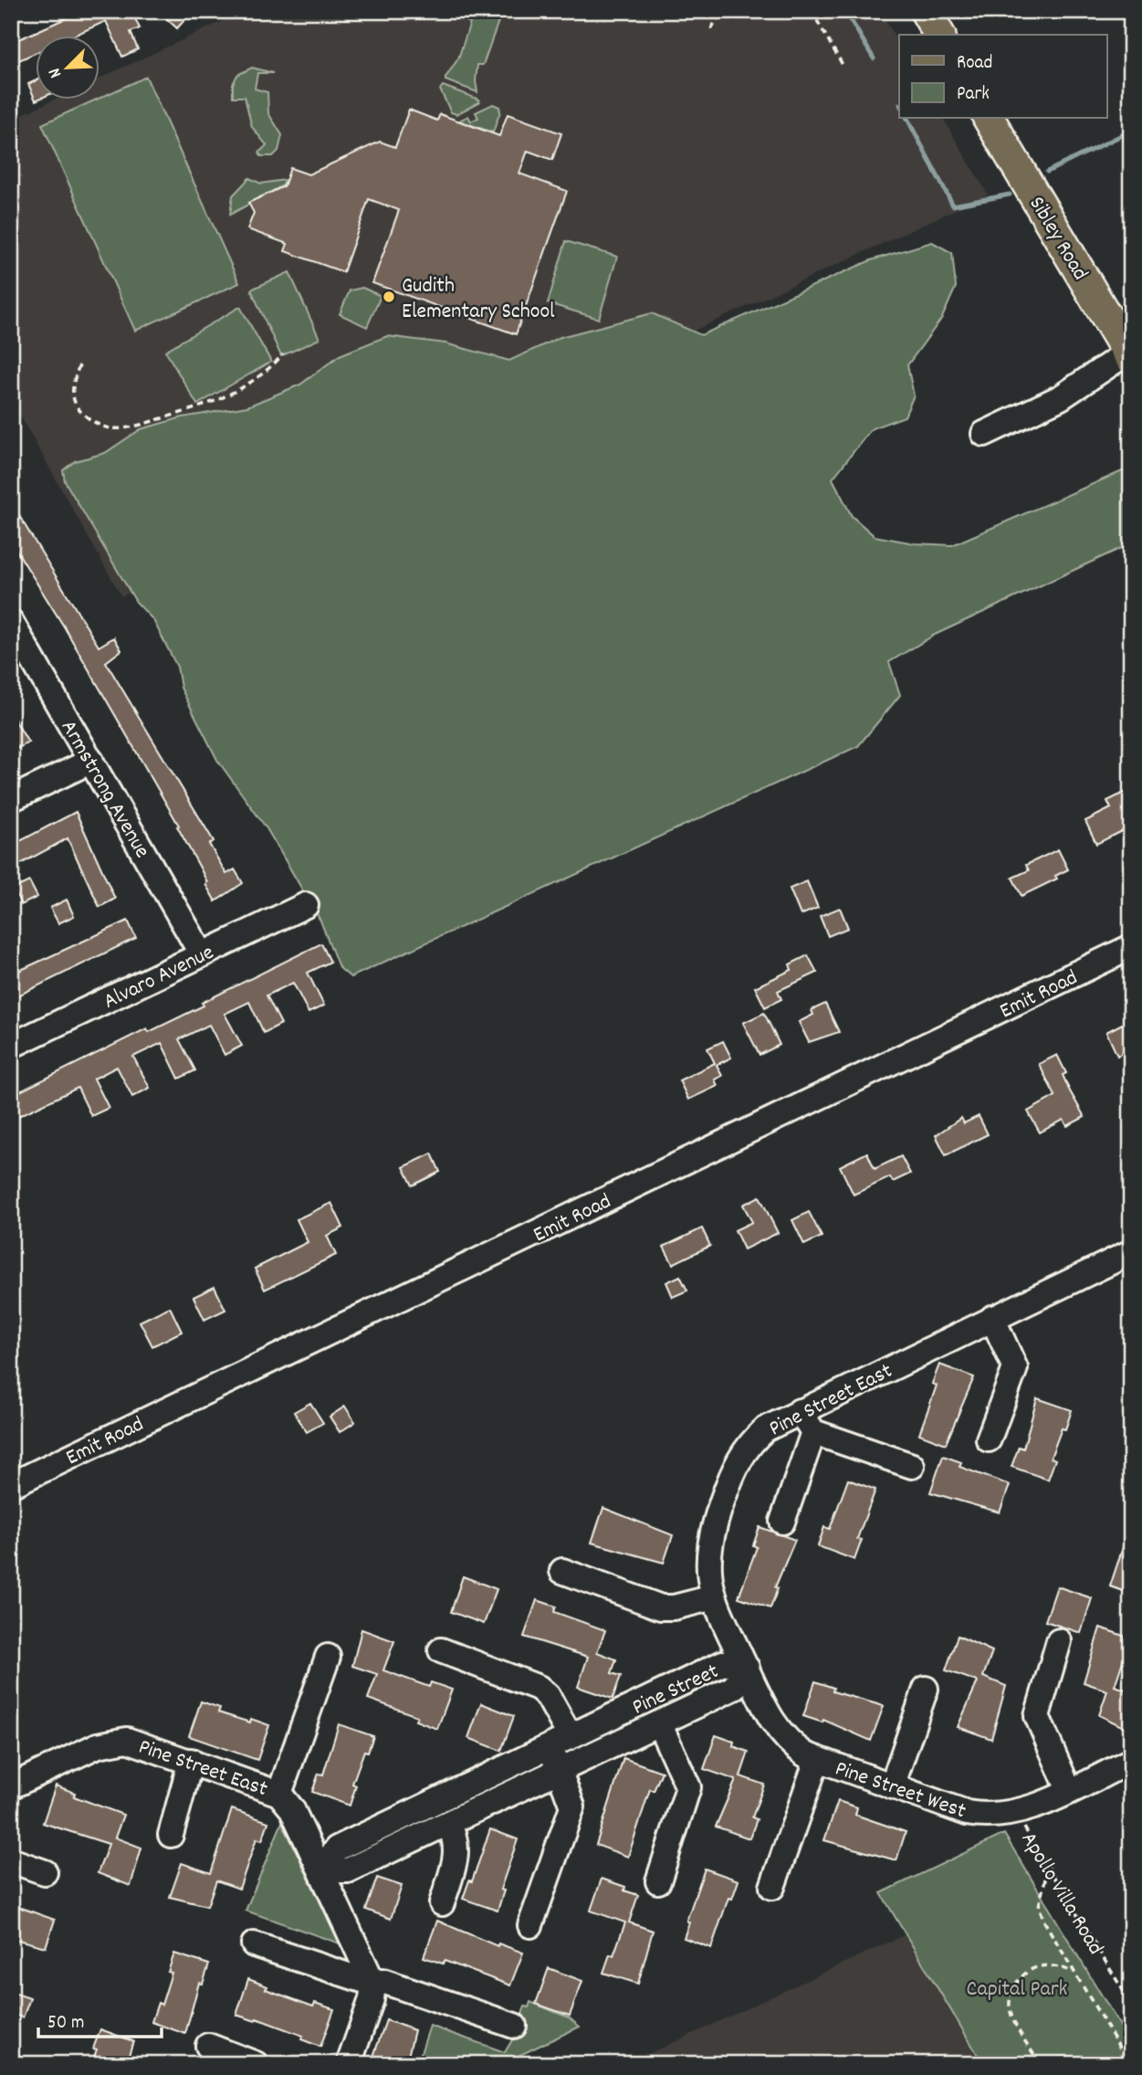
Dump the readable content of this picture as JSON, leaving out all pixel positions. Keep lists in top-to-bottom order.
{
  "streets": {
    "main road": ["Sibley Road"],
    "street": [
      "Armstrong Avenue",
      "Alvaro Avenue",
      "Emit Road",
      "Pine Street East",
      "Pine Street",
      "Pine Street West"
    ],
    "path": ["Apollo Villa Road"]
  },
  "crossings": [
    ["Armstrong Avenue", "Alvaro Avenue"],
    ["Pine Street East", "Pine Street"],
    ["Pine Street East", "Pine Street West"],
    ["Pine Street", "Pine Street West"],
    ["Pine Street West", "Apollo Villa Road"]
  ],
  "parks": ["Capital Park"],
  "places": ["Gudith Elementary School"],
  "legend": ["Road", "Park"],
  "scale_bar": "50 m",
  "north": "bottom left"
}
